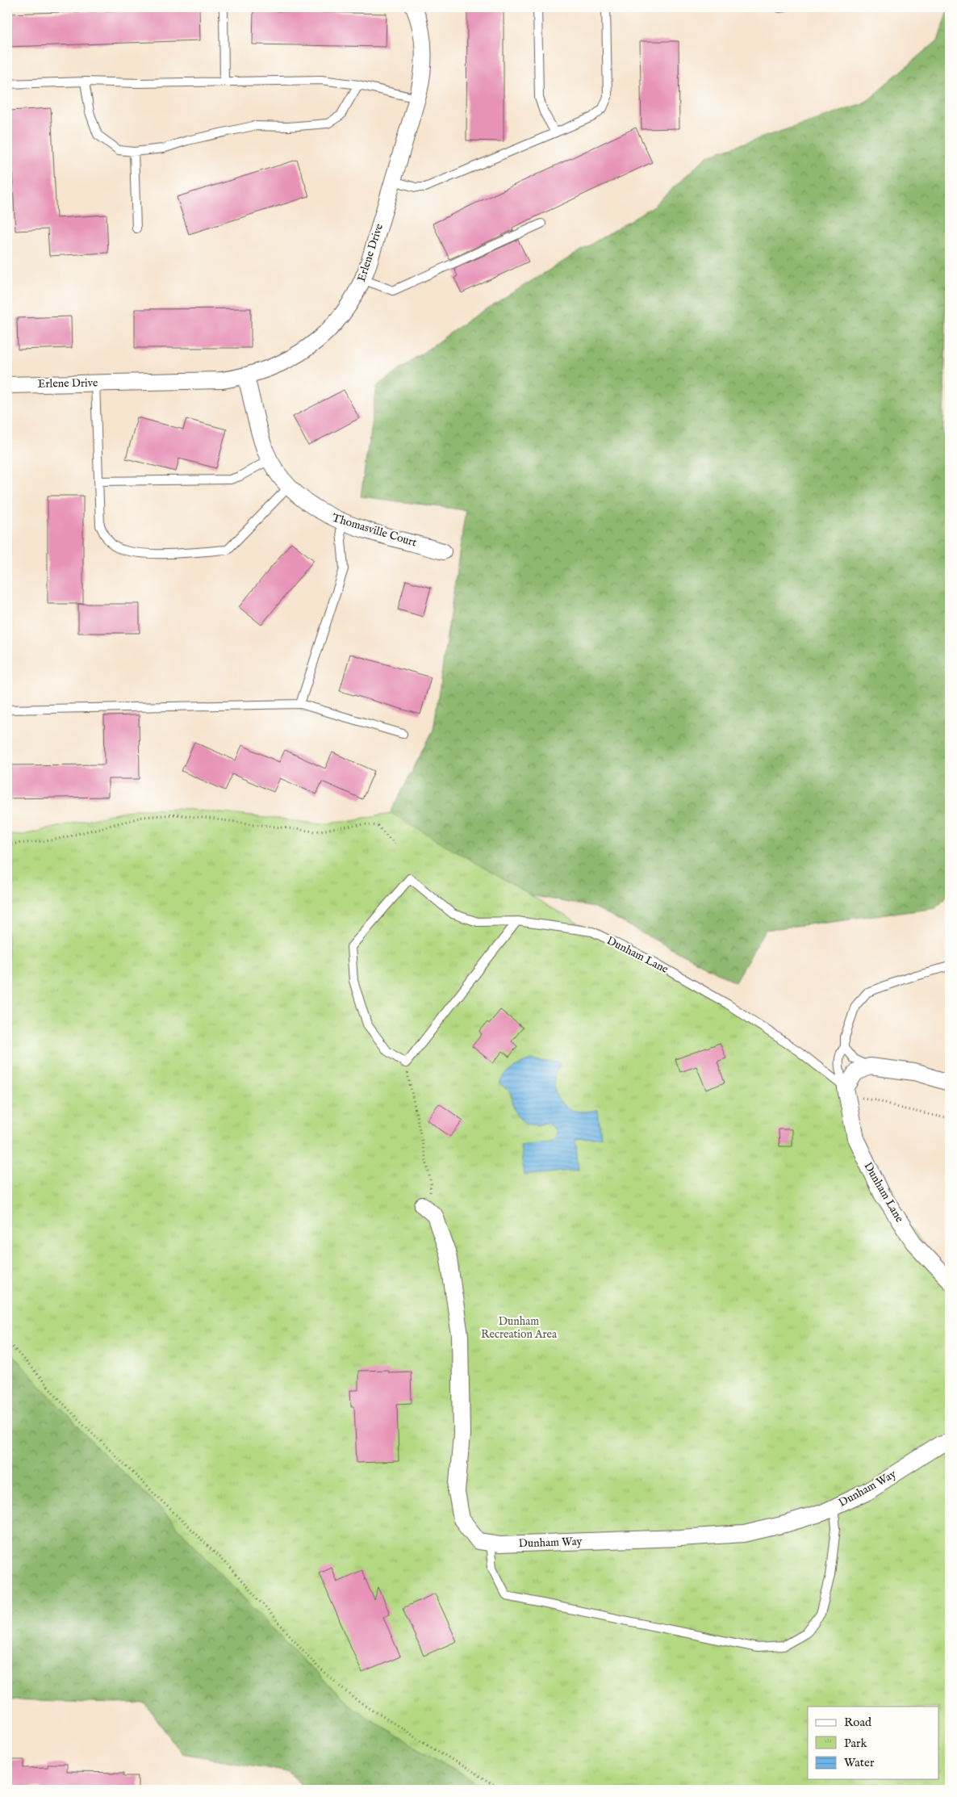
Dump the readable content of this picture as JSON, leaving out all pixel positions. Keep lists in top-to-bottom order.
{
  "streets": {
    "street": [
      "Erlene Drive",
      "Thomasville Court",
      "Dunham Lane",
      "Dunham Way"
    ]
  },
  "crossings": [
    ["Erlene Drive", "Thomasville Court"]
  ],
  "parks": ["Dunham Recreation Area"],
  "legend": ["Road", "Park", "Water"]
}
